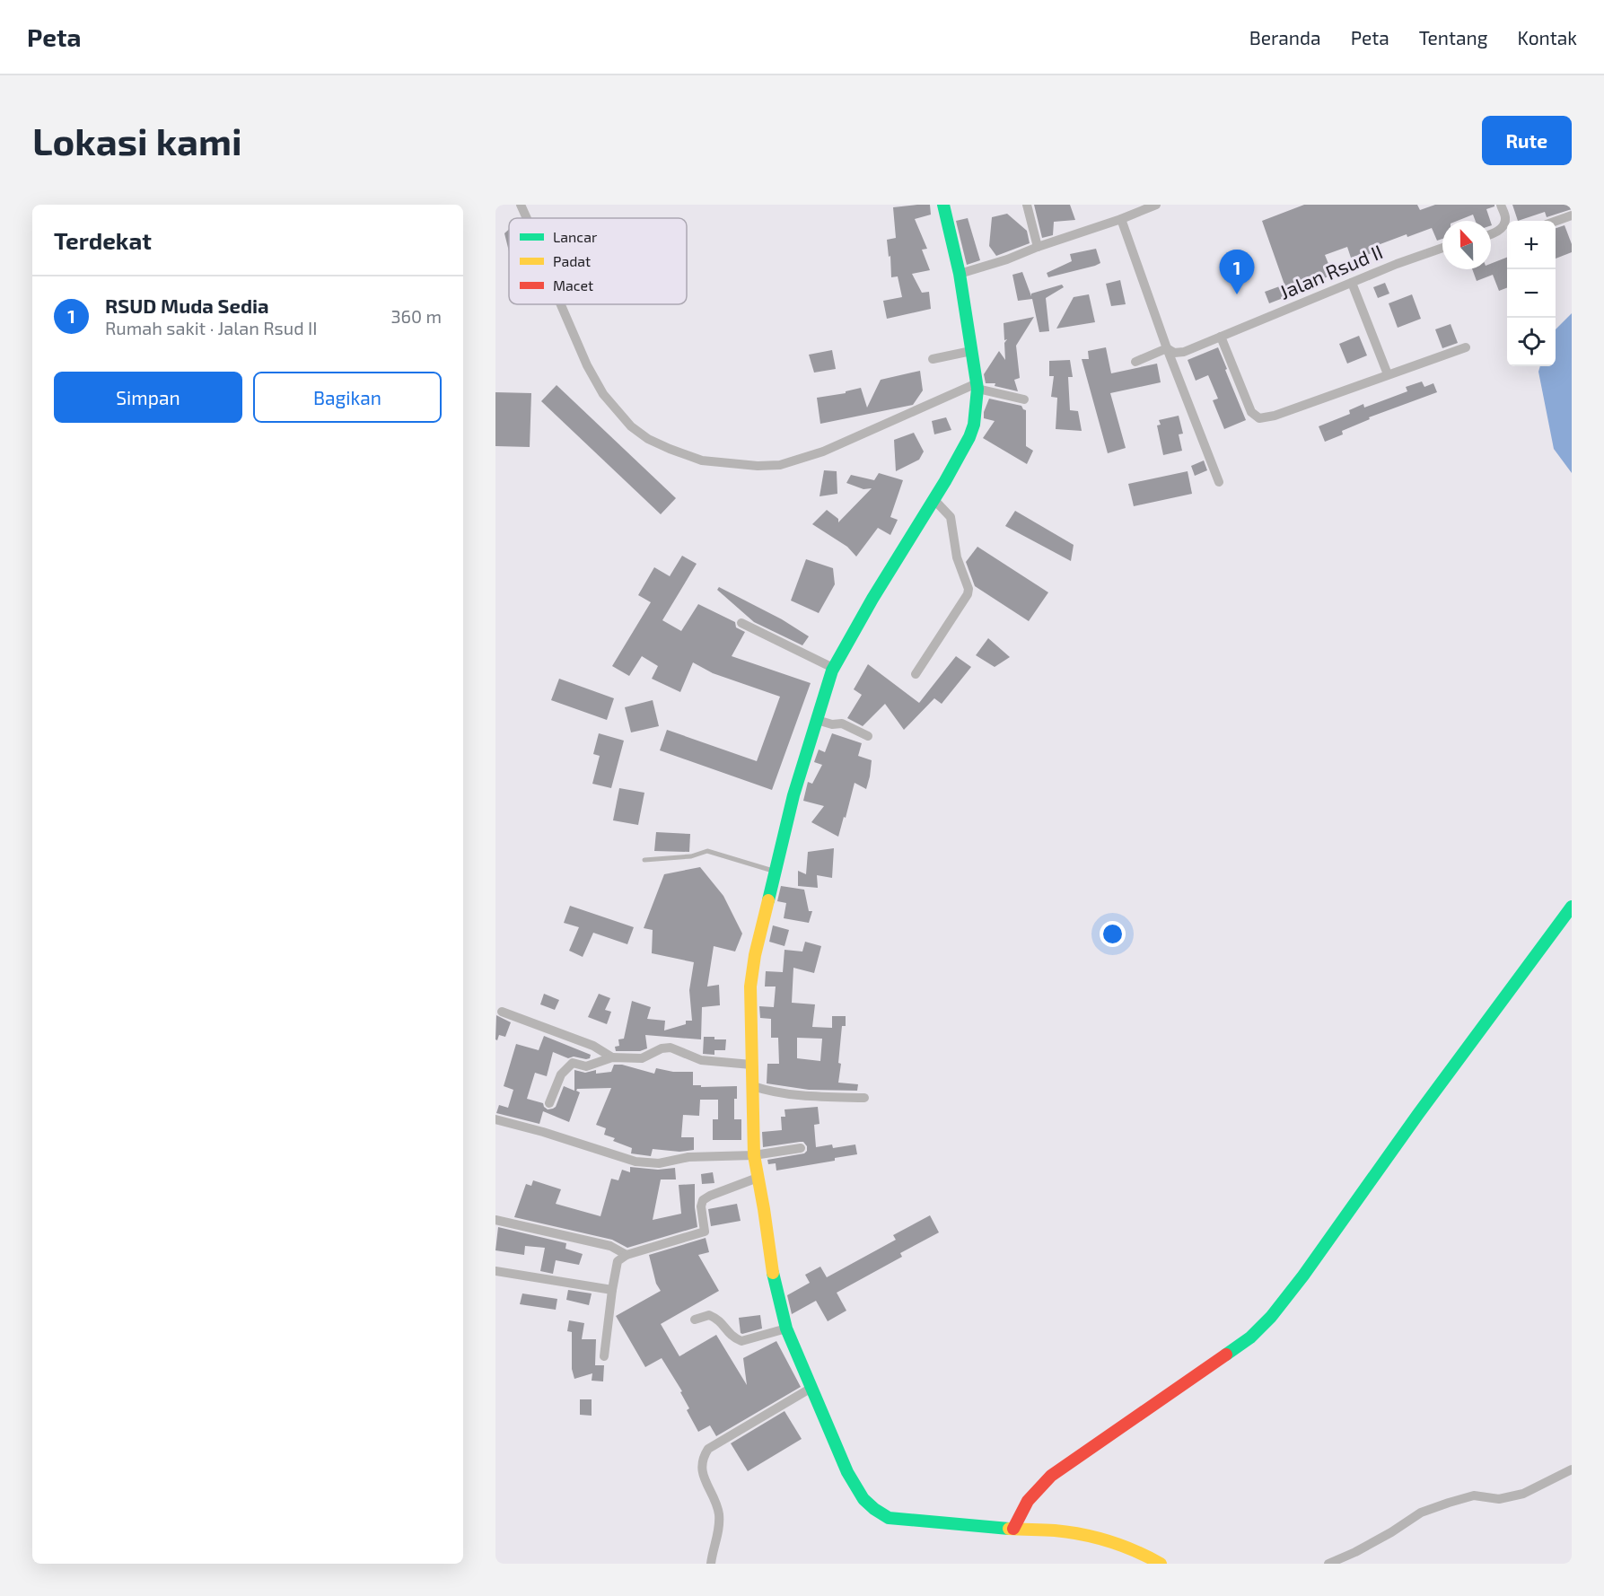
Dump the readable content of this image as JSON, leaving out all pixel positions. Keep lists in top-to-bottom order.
{
  "streets": {
    "street": ["Jalan Rsud II"]
  },
  "legend": ["Lancar", "Padat", "Macet"],
  "north": "top",
  "page": {
    "header": "Peta",
    "nav": [
      "Beranda",
      "Peta",
      "Tentang",
      "Kontak"
    ],
    "buttons": [
      "Rute",
      ["Simpan", "Bagikan"]
    ],
    "title": "Lokasi kami",
    "heading": "Terdekat",
    "map_buttons": ["+", "−"],
    "pins": "1",
    "list": [
      {
        "mark": "1",
        "name": "RSUD Muda Sedia",
        "note": "Rumah sakit · Jalan Rsud II",
        "value": "360 m"
      }
    ]
  }
}
